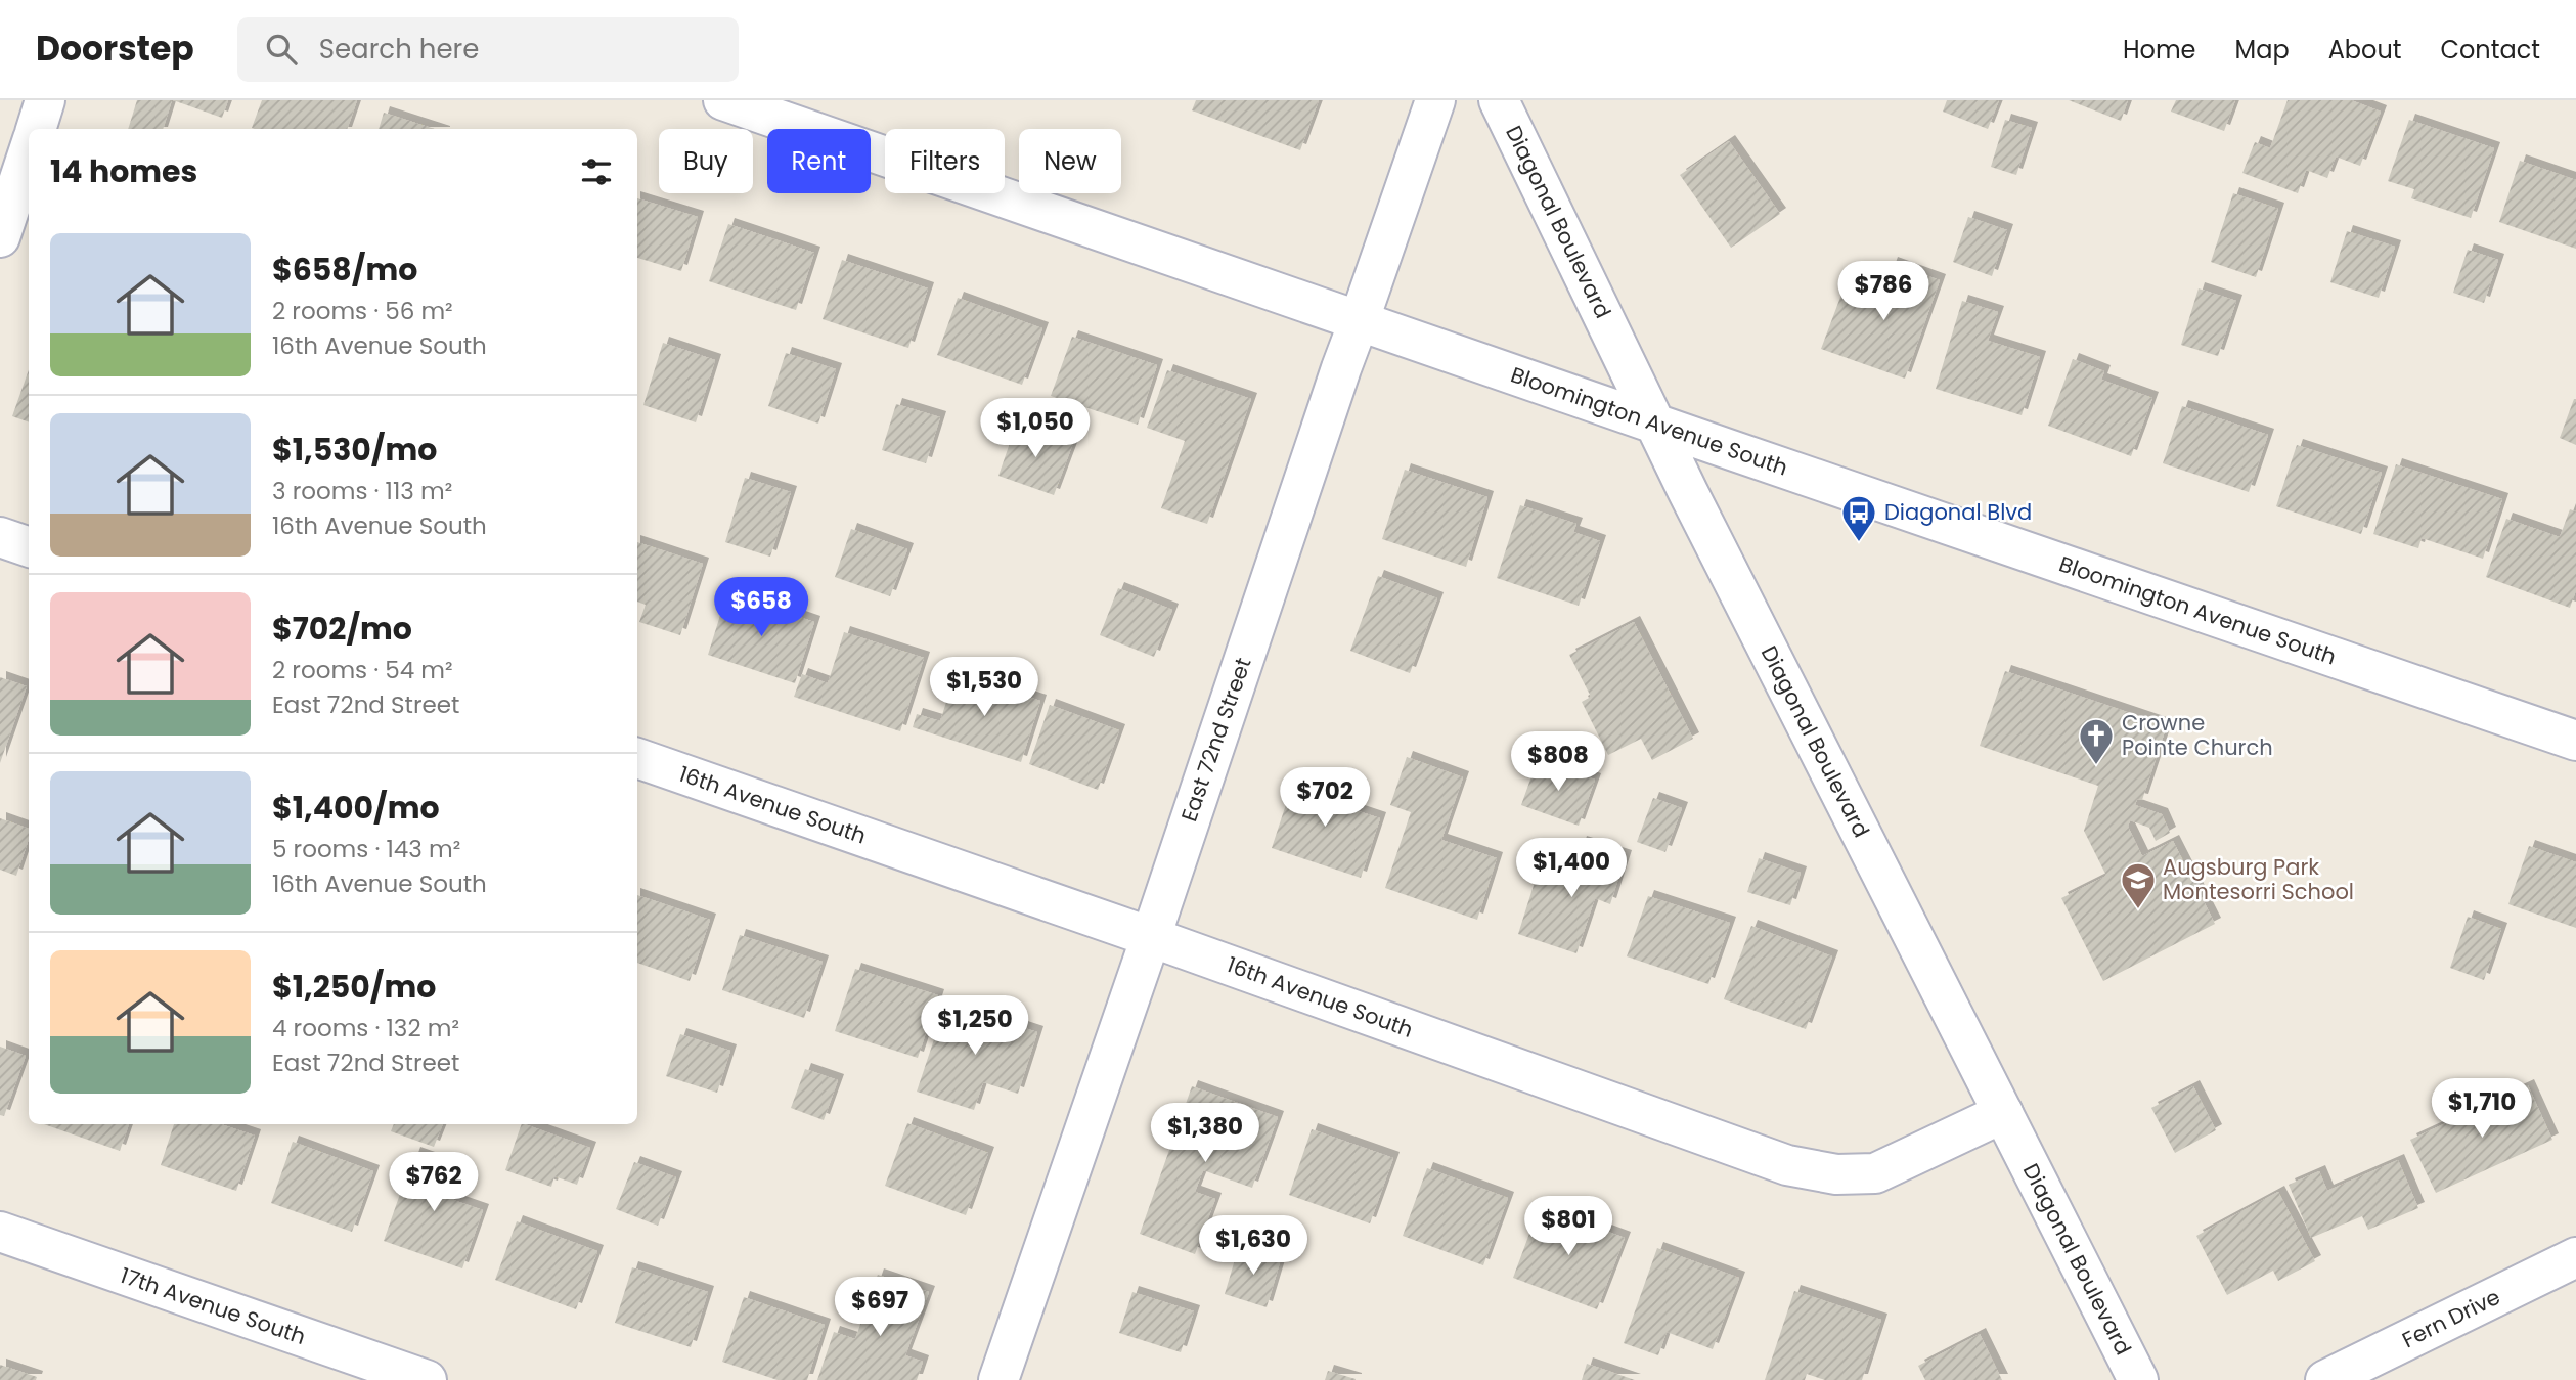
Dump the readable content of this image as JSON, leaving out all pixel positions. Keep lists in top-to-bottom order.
{
  "streets": {
    "street": [
      "Diagonal Boulevard",
      "Bloomington Avenue South",
      "East 72nd Street",
      "16th Avenue South",
      "17th Avenue South",
      "Fern Drive"
    ]
  },
  "crossings": [
    ["Diagonal Boulevard", "Bloomington Avenue South"],
    ["Diagonal Boulevard", "16th Avenue South"],
    ["Bloomington Avenue South", "East 72nd Street"],
    ["East 72nd Street", "16th Avenue South"]
  ],
  "places": {
    "bus stop": ["Diagonal Blvd"],
    "church": ["Crowne Pointe Church"],
    "school or university": ["Augsburg Park Montesorri School"]
  },
  "page": {
    "header": "Doorstep",
    "search": "Search here",
    "nav": [
      "Home",
      "Map",
      "About",
      "Contact"
    ],
    "chip": [
      "Buy",
      "Rent",
      "Filters",
      "New"
    ],
    "heading": "14 homes",
    "list": [
      {
        "name": "$658/mo",
        "note": "2 rooms · 56 m² · 16th Avenue South"
      },
      {
        "name": "$1,530/mo",
        "note": "3 rooms · 113 m² · 16th Avenue South"
      },
      {
        "name": "$702/mo",
        "note": "2 rooms · 54 m² · East 72nd Street"
      },
      {
        "name": "$1,400/mo",
        "note": "5 rooms · 143 m² · 16th Avenue South"
      },
      {
        "name": "$1,250/mo",
        "note": "4 rooms · 132 m² · East 72nd Street"
      }
    ],
    "price": [
      "$786",
      "$1,050",
      "$658",
      "$1,530",
      "$808",
      "$702",
      "$1,400",
      "$1,250",
      "$1,710",
      "$1,380",
      "$762",
      "$801",
      "$1,630",
      "$697"
    ]
  }
}
